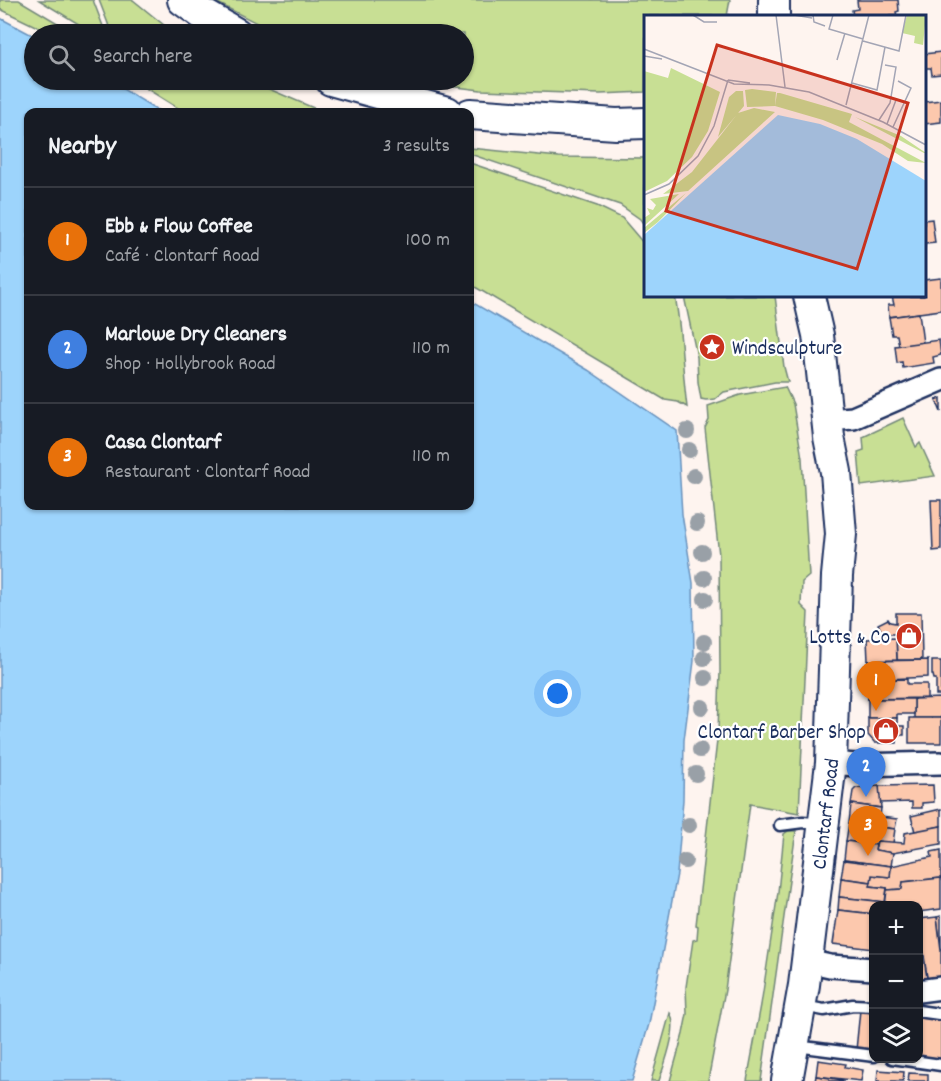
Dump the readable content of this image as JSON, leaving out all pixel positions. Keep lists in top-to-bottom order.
{
  "streets": {
    "main road": ["Clontarf Road"]
  },
  "places": {
    "place": ["Windsculpture"],
    "shop": ["Lotts & Co", "Clontarf Barber Shop"]
  },
  "page": {
    "search": "Search here",
    "heading": ["Nearby", "3 results"],
    "list": [
      {
        "mark": "1",
        "name": "Ebb & Flow Coffee",
        "note": "Café · Clontarf Road",
        "value": "100 m"
      },
      {
        "mark": "2",
        "name": "Marlowe Dry Cleaners",
        "note": "Shop · Hollybrook Road",
        "value": "110 m"
      },
      {
        "mark": "3",
        "name": "Casa Clontarf",
        "note": "Restaurant · Clontarf Road",
        "value": "110 m"
      }
    ],
    "pins": ["1", "2", "3"],
    "map_buttons": ["+", "−"]
  }
}
